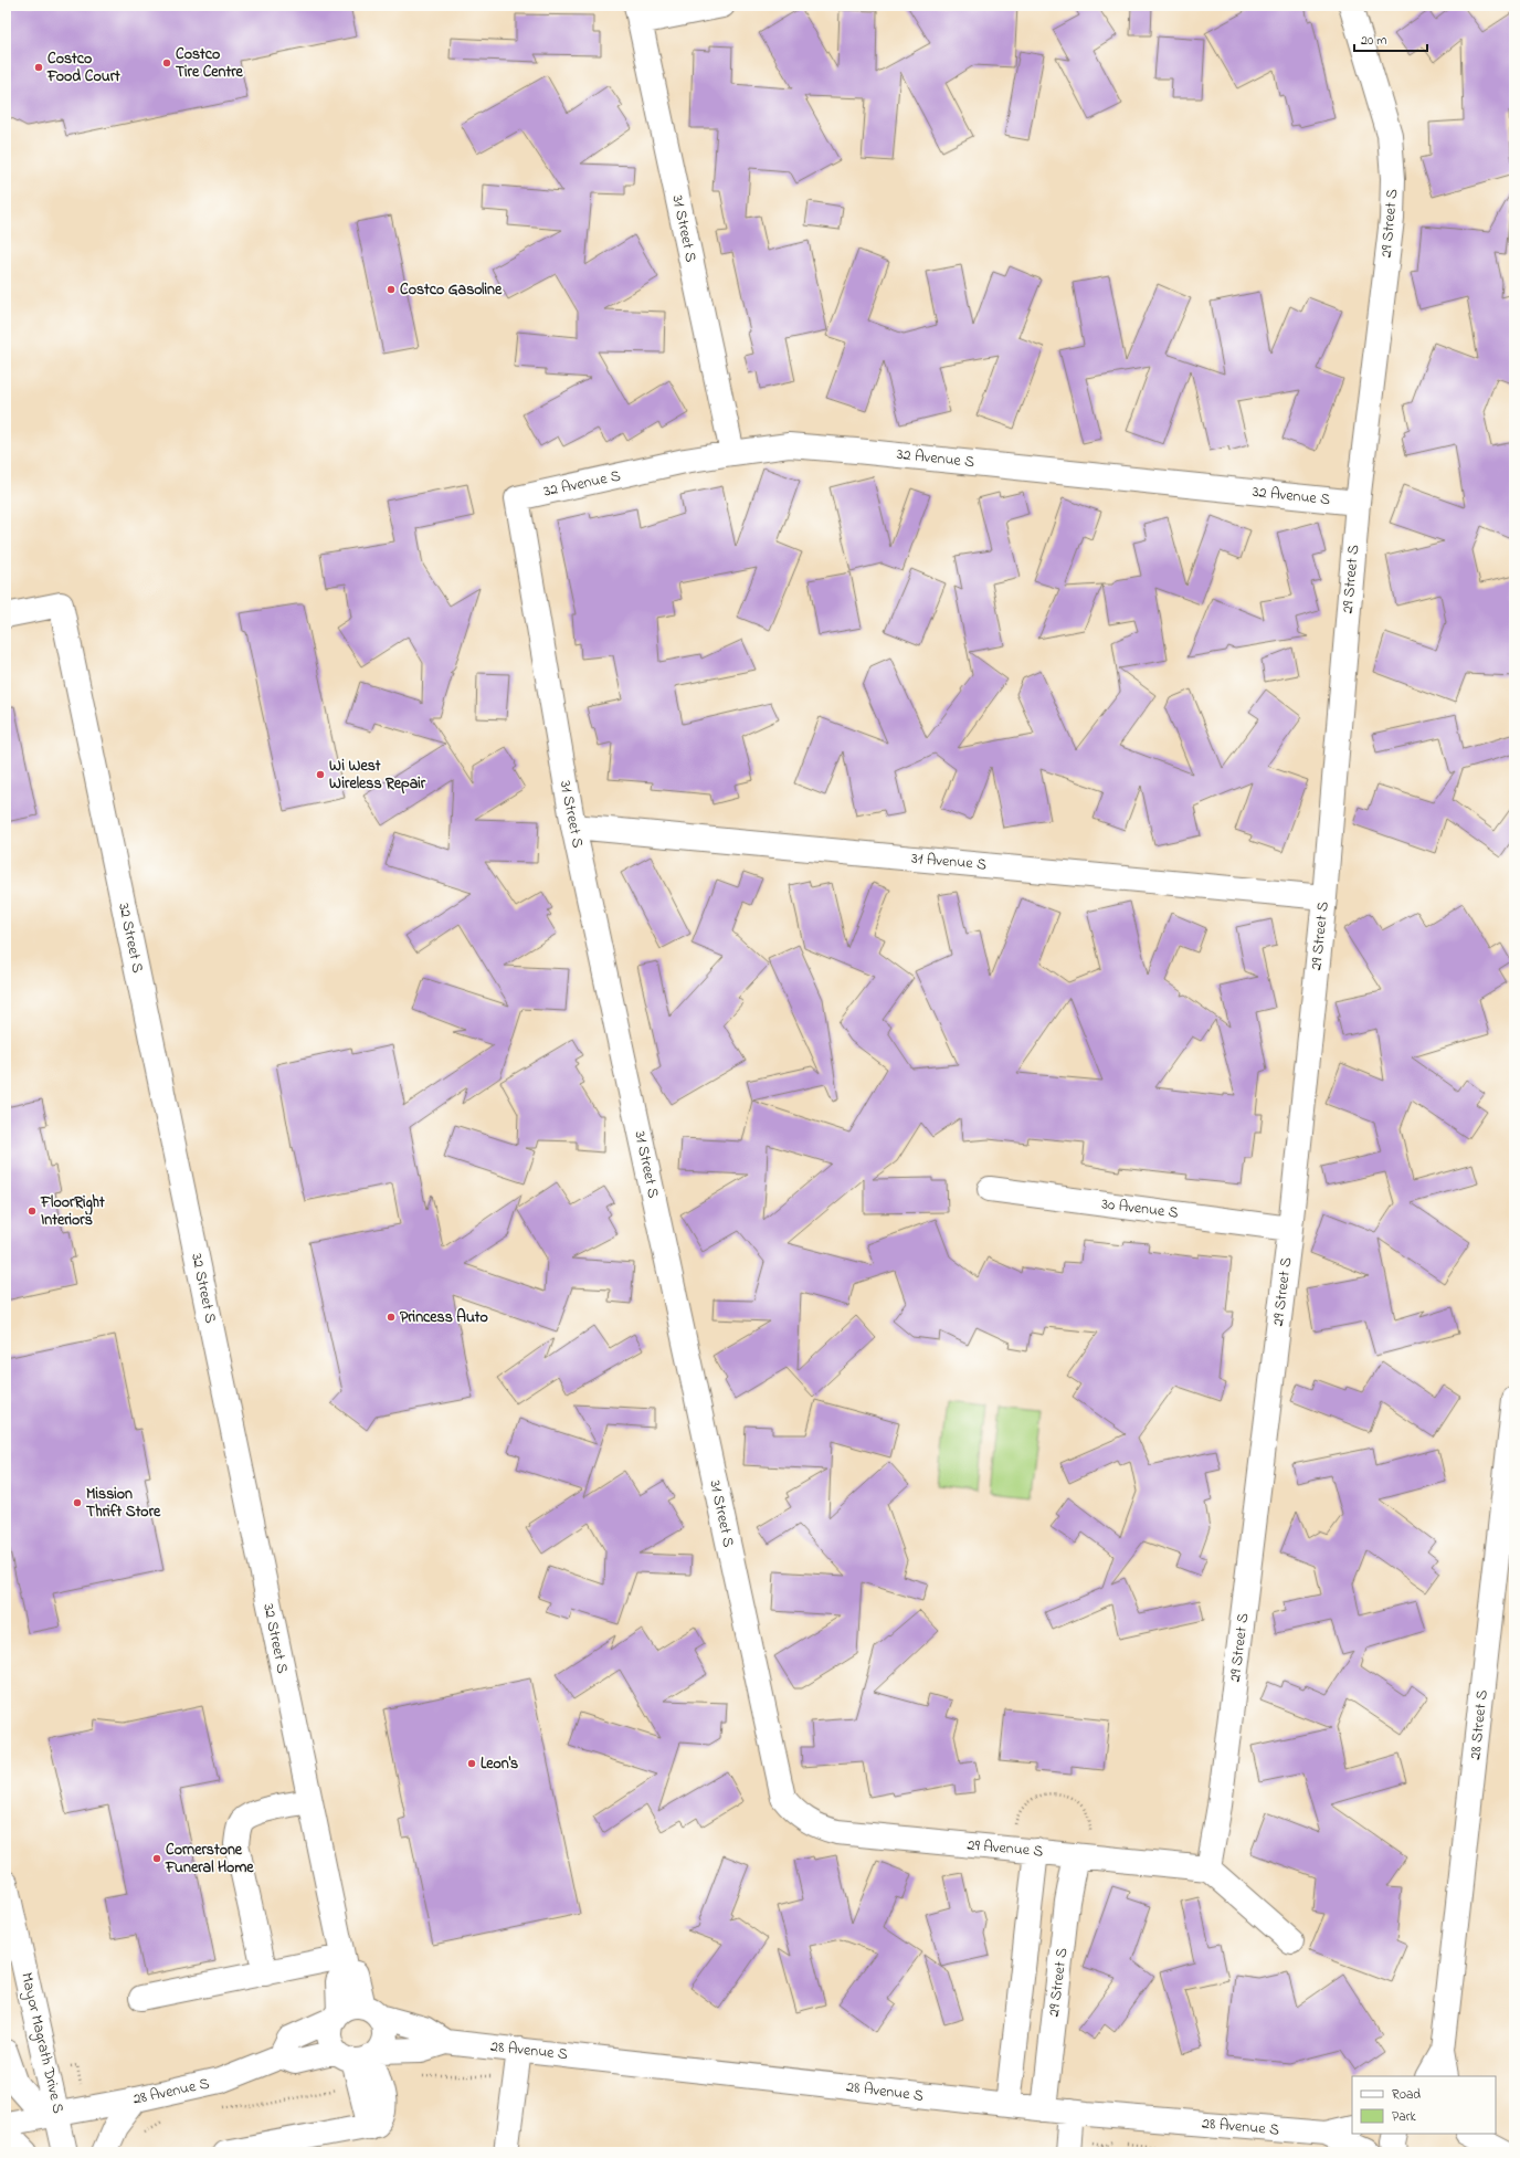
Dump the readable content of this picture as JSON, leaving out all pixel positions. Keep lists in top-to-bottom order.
{
  "streets": {
    "street": [
      "29 Street S",
      "31 Street S",
      "32 Avenue S",
      "31 Avenue S",
      "32 Street S",
      "30 Avenue S",
      "28 Street S",
      "29 Avenue S",
      "Mayor Magrath Drive S",
      "28 Avenue S"
    ]
  },
  "crossings": [
    ["29 Street S", "32 Avenue S"],
    ["29 Street S", "31 Avenue S"],
    ["29 Street S", "30 Avenue S"],
    ["29 Street S", "29 Avenue S"],
    ["29 Street S", "28 Avenue S"],
    ["31 Street S", "32 Avenue S"],
    ["31 Street S", "31 Avenue S"],
    ["31 Street S", "29 Avenue S"],
    ["Mayor Magrath Drive S", "28 Avenue S"]
  ],
  "places": [
    "Costco Tire Centre",
    "Costco Food Court",
    "Costco Gasoline",
    "Wi West Wireless Repair",
    "FloorRight Interiors",
    "Princess Auto",
    "Mission Thrift Store",
    "Leon's",
    "Cornerstone Funeral Home"
  ],
  "legend": ["Road", "Park"],
  "scale_bar": "20 m"
}
